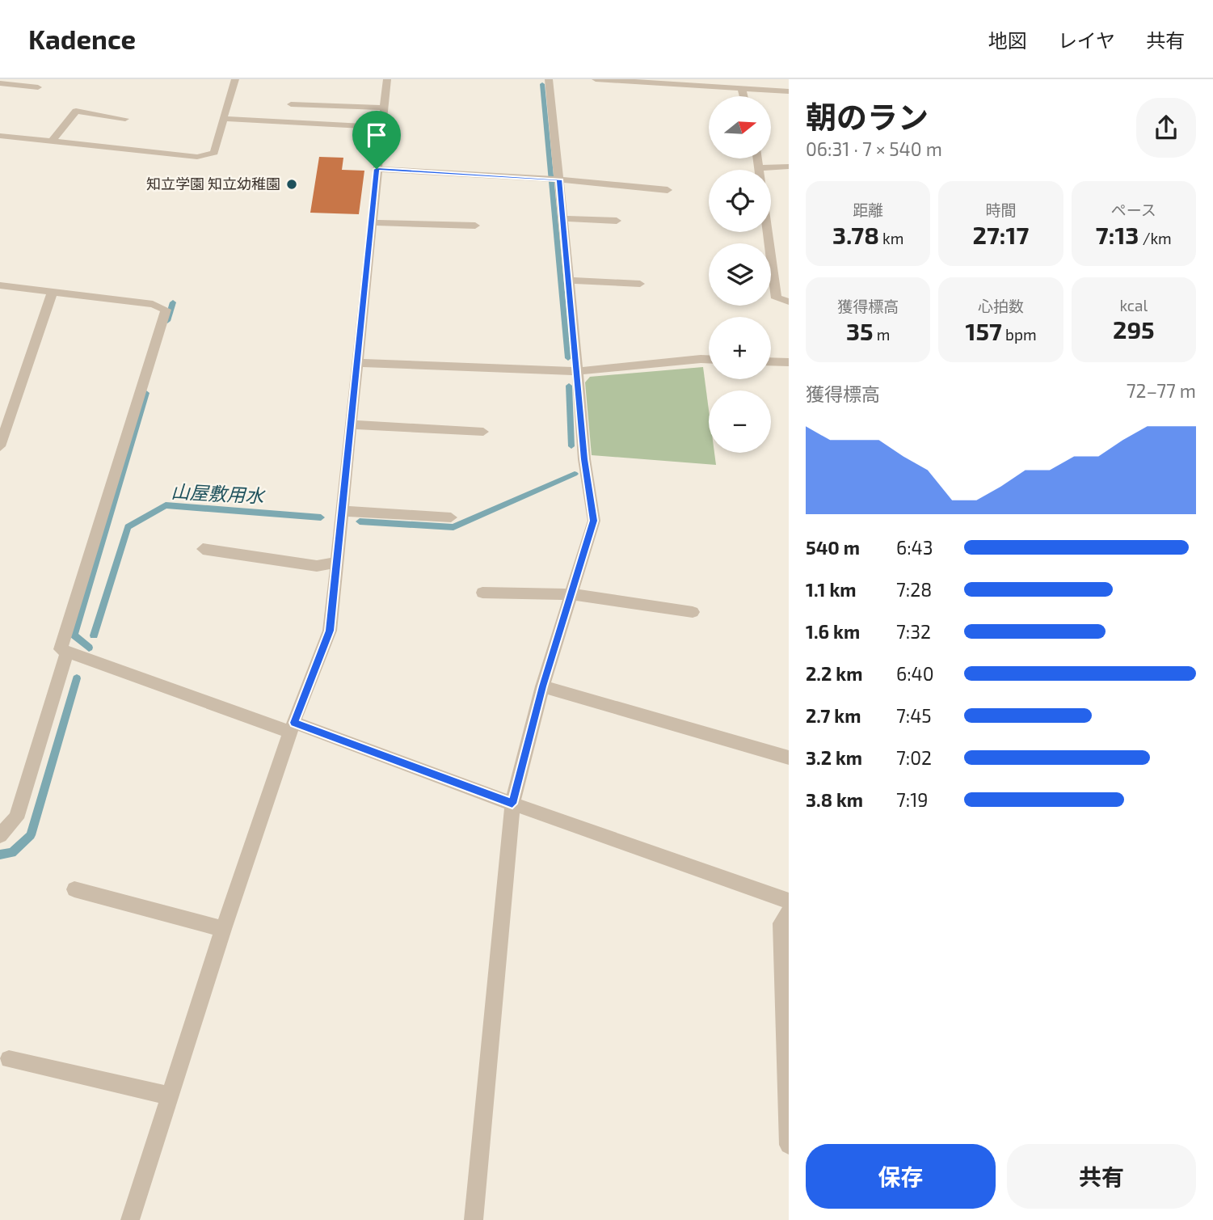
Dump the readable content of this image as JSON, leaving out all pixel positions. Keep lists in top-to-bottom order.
{
  "water": ["山屋敷用水"],
  "places": ["知立学園 知立幼稚園"],
  "north": "right",
  "page": {
    "header": "Kadence",
    "nav": ["地図", "レイヤ", "共有"],
    "heading": ["朝のラン", "06:31 · 7 × 540 m"],
    "map_buttons": ["+", "−"],
    "stats": [
      ["距離", "3.78 km"],
      ["時間", "27:17"],
      ["ペース", "7:13 /km"],
      ["獲得標高", "35 m"],
      ["心拍数", "157 bpm"],
      ["kcal", "295"]
    ],
    "chart": ["獲得標高", "72–77 m"],
    "list": [
      {
        "name": "540 m",
        "note": "6:43"
      },
      {
        "name": "1.1 km",
        "note": "7:28"
      },
      {
        "name": "1.6 km",
        "note": "7:32"
      },
      {
        "name": "2.2 km",
        "note": "6:40"
      },
      {
        "name": "2.7 km",
        "note": "7:45"
      },
      {
        "name": "3.2 km",
        "note": "7:02"
      },
      {
        "name": "3.8 km",
        "note": "7:19"
      }
    ],
    "buttons": ["保存", "共有"]
  }
}
